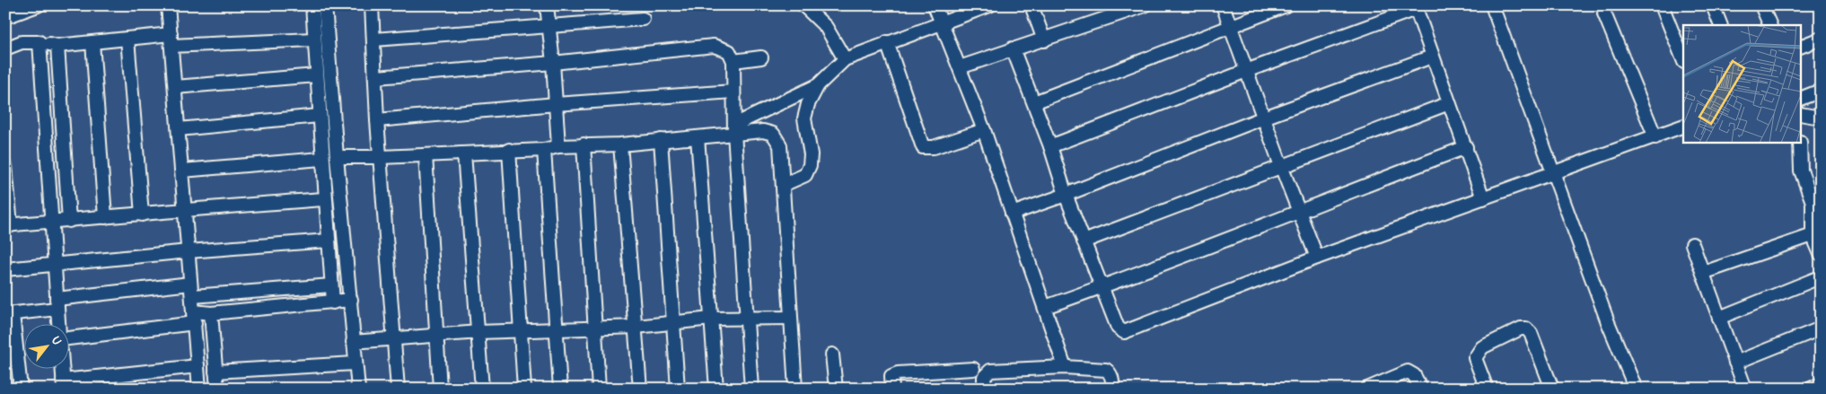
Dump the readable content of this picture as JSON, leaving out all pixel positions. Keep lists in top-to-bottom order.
{
  "north": "top right"
}
